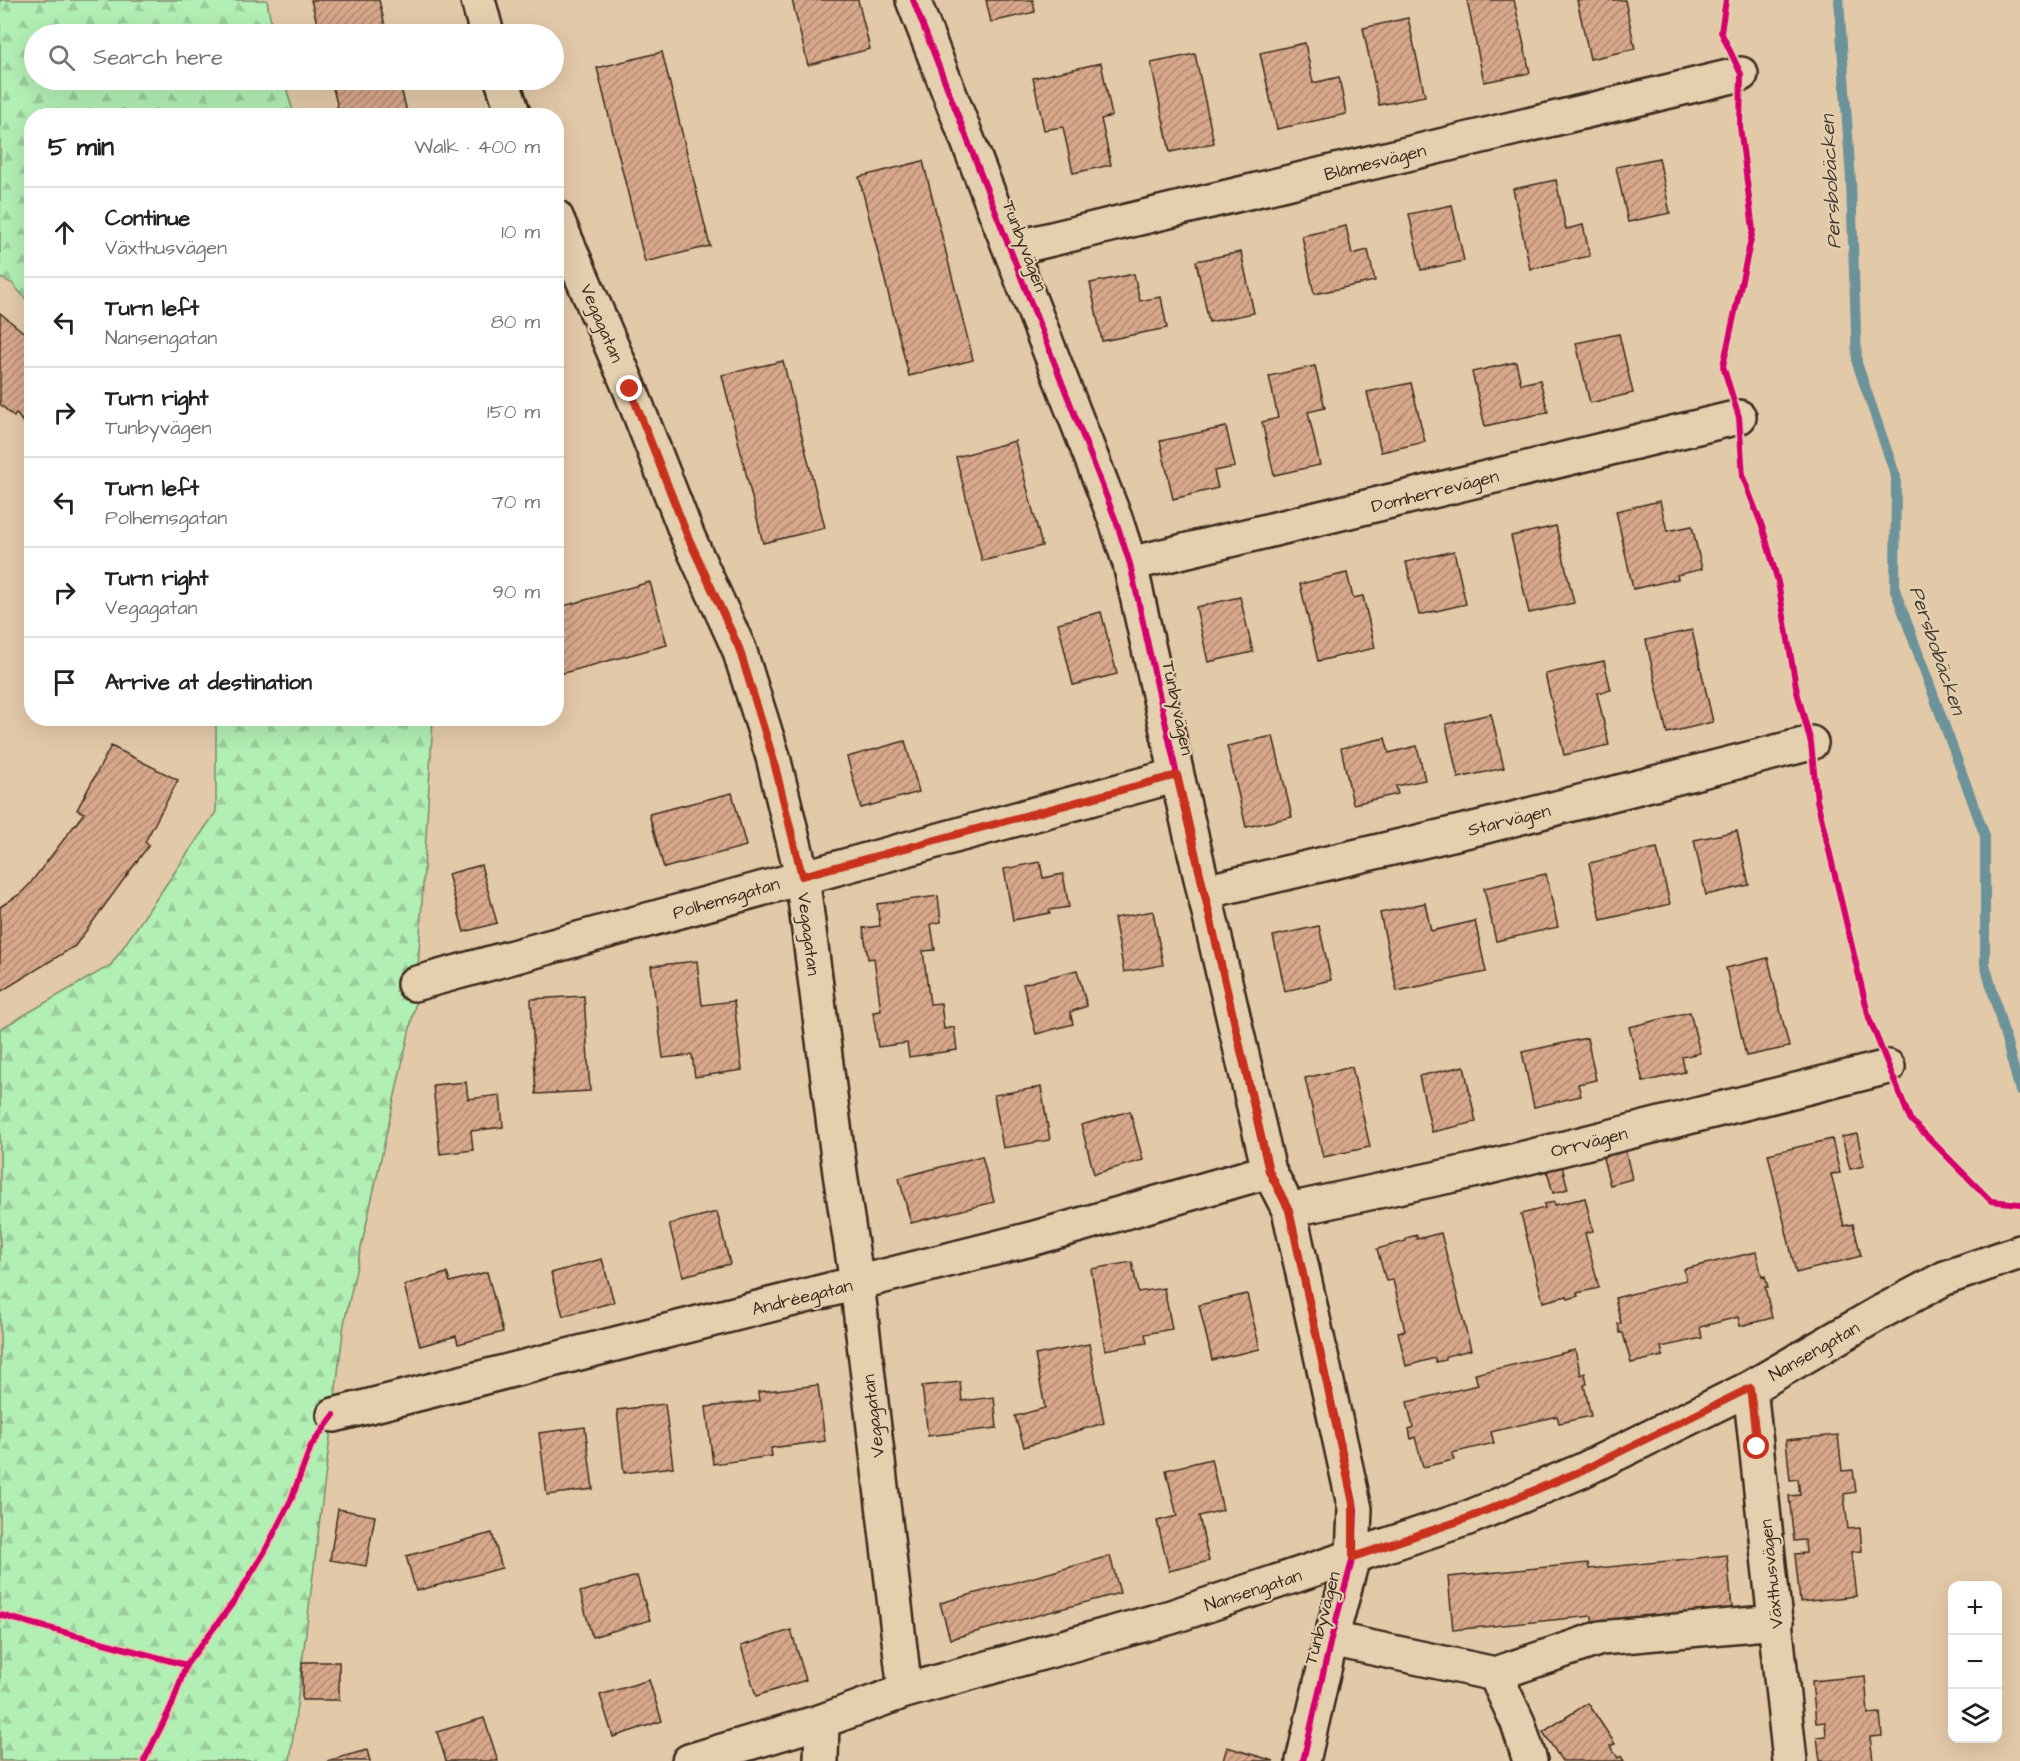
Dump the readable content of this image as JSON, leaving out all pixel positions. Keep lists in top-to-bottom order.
{
  "streets": {
    "street": [
      "Blåmesvägen",
      "Tunbyvägen",
      "Vegagatan",
      "Domherrevägen",
      "Starvägen",
      "Polhemsgatan",
      "Orrvägen",
      "Andréegatan",
      "Nansengatan",
      "Växthusvägen"
    ]
  },
  "crossings": [
    ["Blåmesvägen", "Tunbyvägen"],
    ["Tunbyvägen", "Domherrevägen"],
    ["Tunbyvägen", "Starvägen"],
    ["Tunbyvägen", "Polhemsgatan"],
    ["Tunbyvägen", "Orrvägen"],
    ["Tunbyvägen", "Andréegatan"],
    ["Tunbyvägen", "Nansengatan"],
    ["Vegagatan", "Polhemsgatan"],
    ["Vegagatan", "Andréegatan"],
    ["Vegagatan", "Nansengatan"],
    ["Nansengatan", "Växthusvägen"]
  ],
  "water": ["Persbobäcken"],
  "page": {
    "search": "Search here",
    "heading": ["5 min", "Walk · 400 m"],
    "list": [
      ["Continue", "Växthusvägen", "10 m"],
      ["Turn left", "Nansengatan", "80 m"],
      ["Turn right", "Tunbyvägen", "150 m"],
      ["Turn left", "Polhemsgatan", "70 m"],
      ["Turn right", "Vegagatan", "90 m"],
      "Arrive at destination"
    ],
    "map_buttons": ["+", "−"]
  }
}
